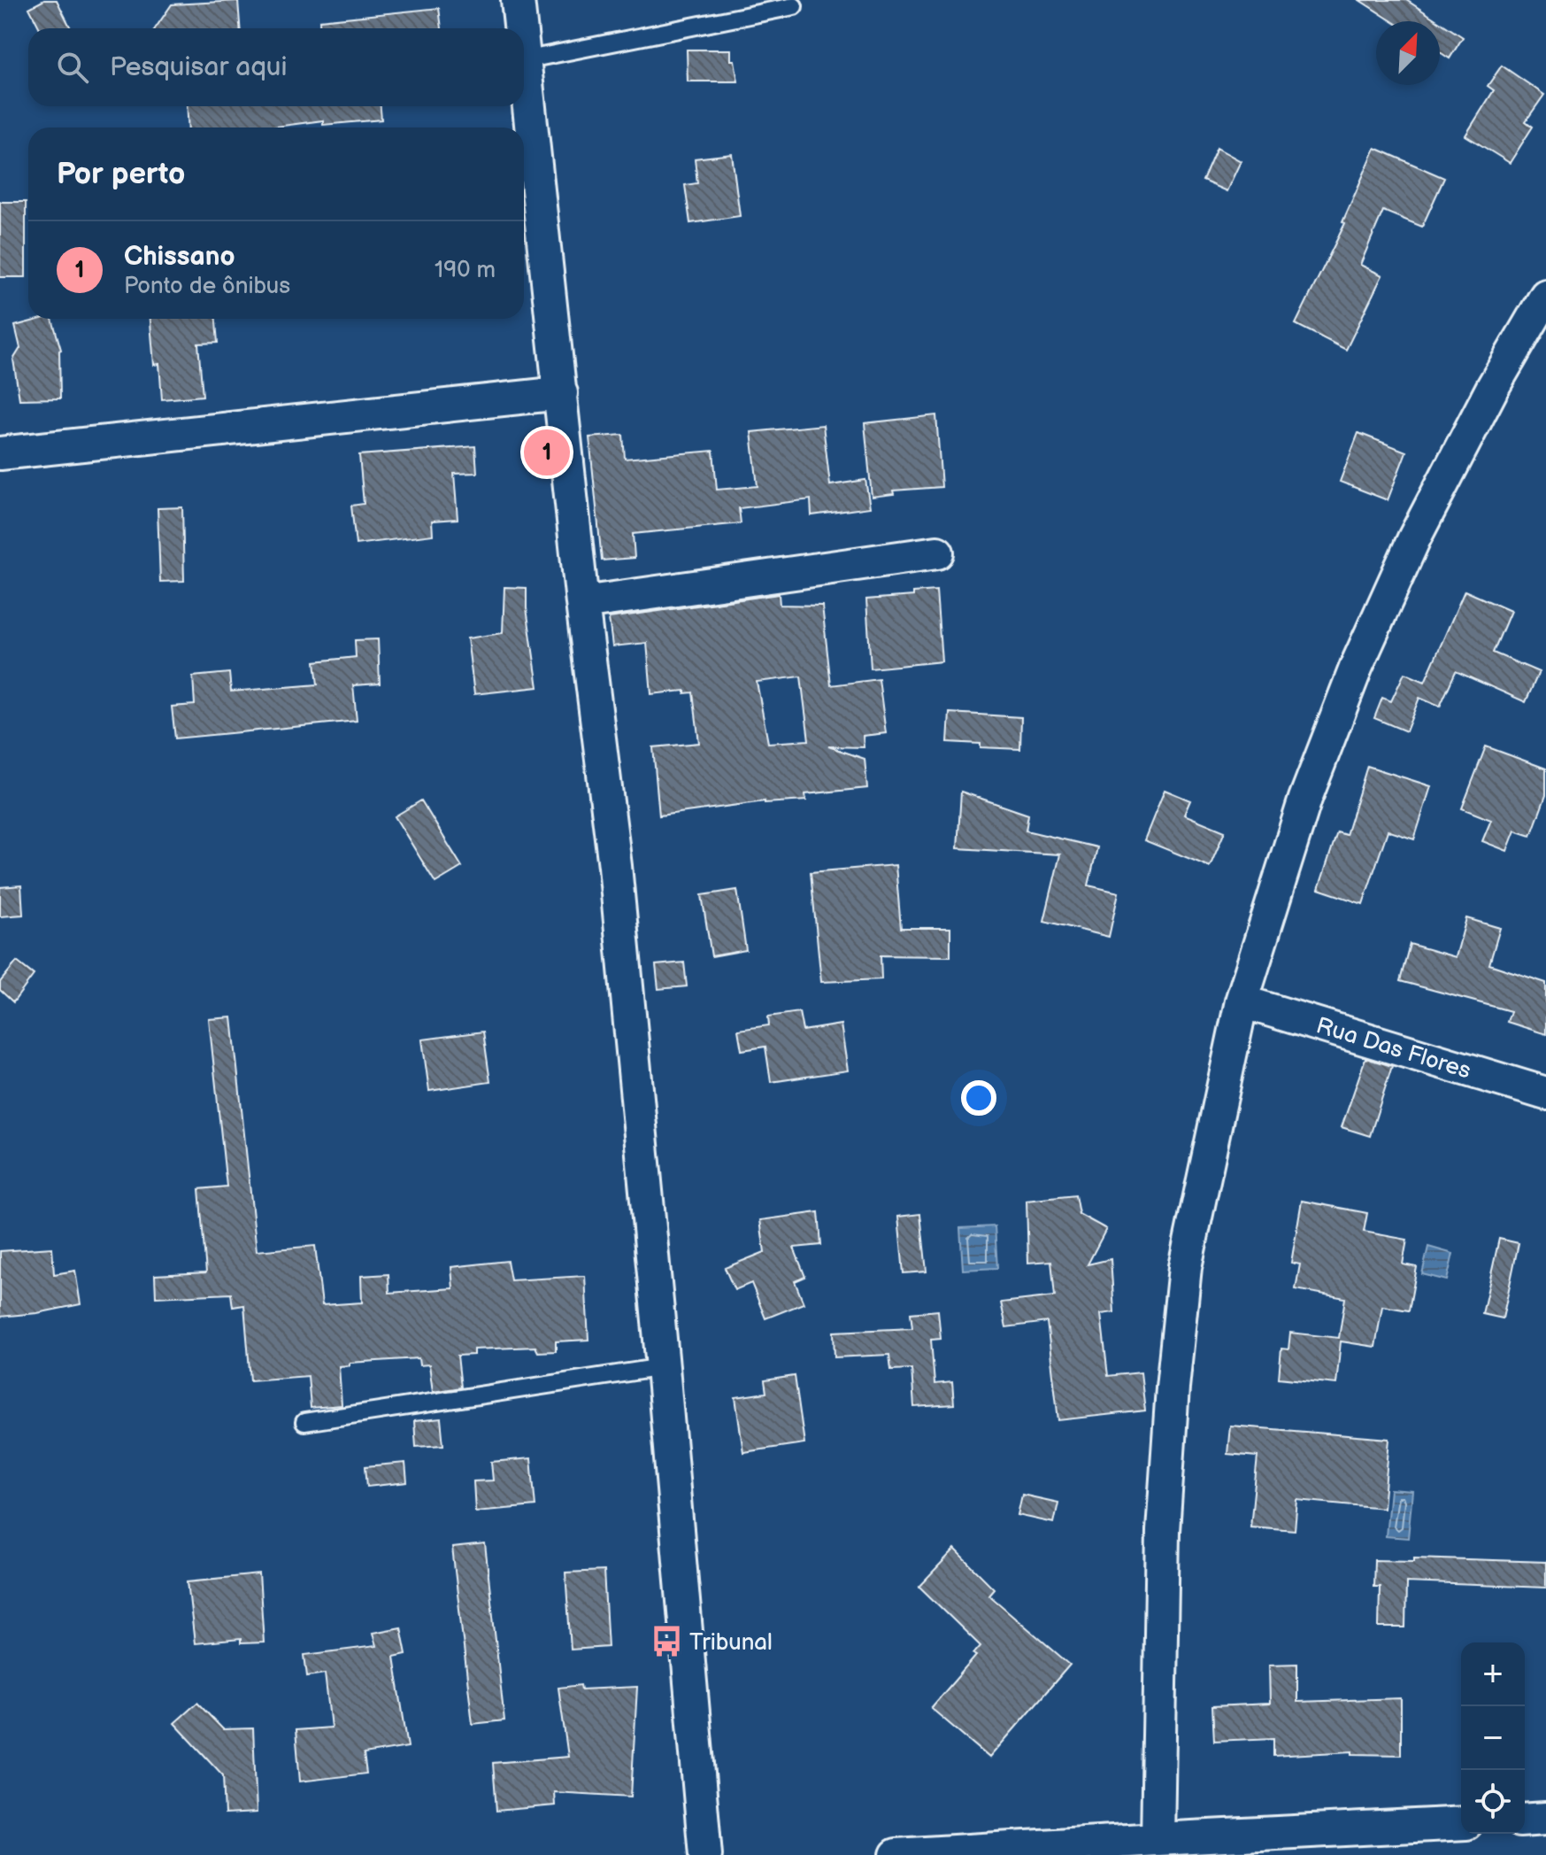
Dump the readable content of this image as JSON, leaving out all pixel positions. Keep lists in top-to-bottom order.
{
  "streets": {
    "street": ["Rua Das Flores"]
  },
  "places": {
    "bus stop": ["Tribunal"]
  },
  "north": "top right",
  "page": {
    "search": "Pesquisar aqui",
    "heading": "Por perto",
    "list": [
      {
        "mark": "1",
        "name": "Chissano",
        "note": "Ponto de ônibus",
        "value": "190 m"
      }
    ],
    "pins": "1",
    "map_buttons": ["+", "−"]
  }
}
